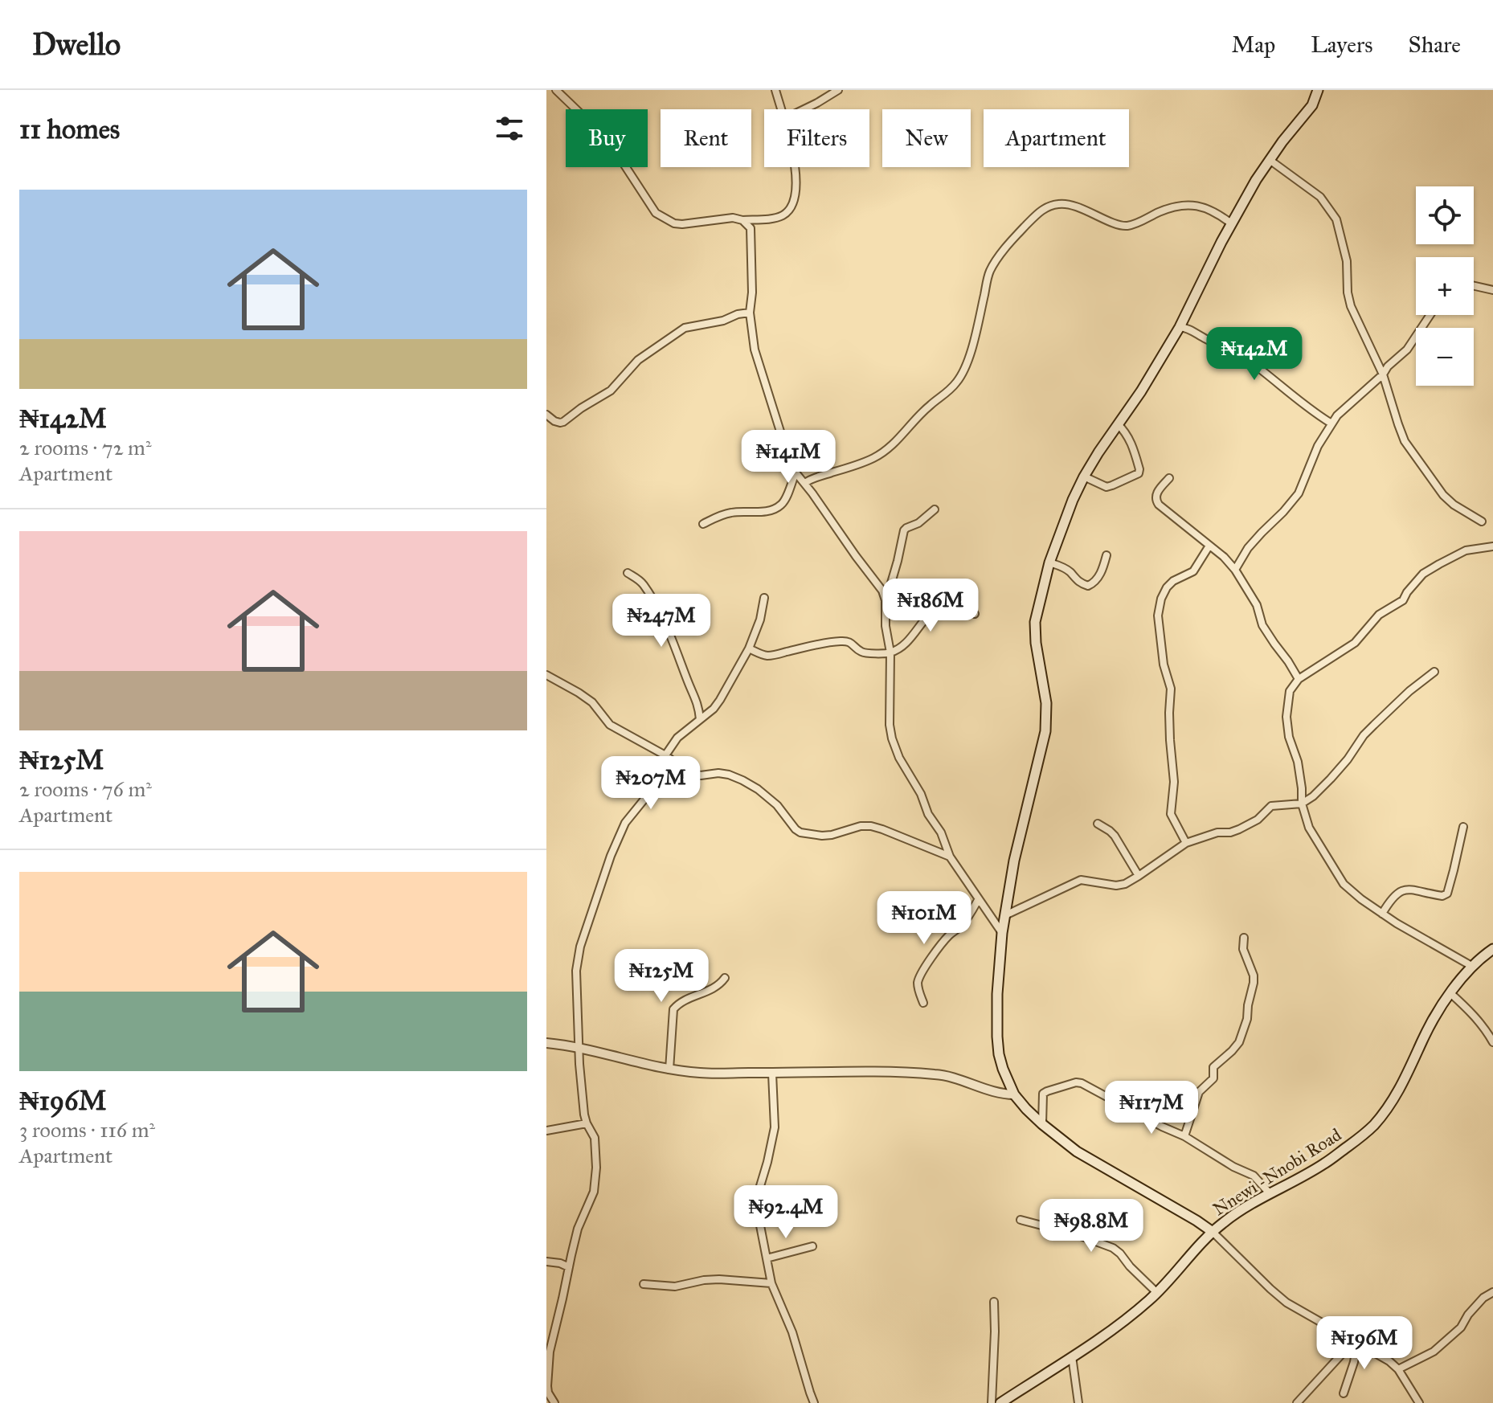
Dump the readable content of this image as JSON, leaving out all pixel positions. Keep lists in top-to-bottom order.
{
  "streets": {
    "main road": ["Nnewi -Nnobi Road"]
  },
  "page": {
    "header": "Dwello",
    "nav": ["Map", "Layers", "Share"],
    "heading": "11 homes",
    "chip": [
      "Buy",
      "Rent",
      "Filters",
      "New",
      "Apartment"
    ],
    "list": [
      {
        "name": "₦142M",
        "note": "2 rooms · 72 m² · Apartment"
      },
      {
        "name": "₦125M",
        "note": "2 rooms · 76 m² · Apartment"
      },
      {
        "name": "₦196M",
        "note": "3 rooms · 116 m² · Apartment"
      }
    ],
    "map_buttons": ["+", "−"],
    "price": [
      "₦142M",
      "₦141M",
      "₦186M",
      "₦247M",
      "₦207M",
      "₦101M",
      "₦125M",
      "₦117M",
      "₦92.4M",
      "₦98.8M",
      "₦196M"
    ]
  }
}
